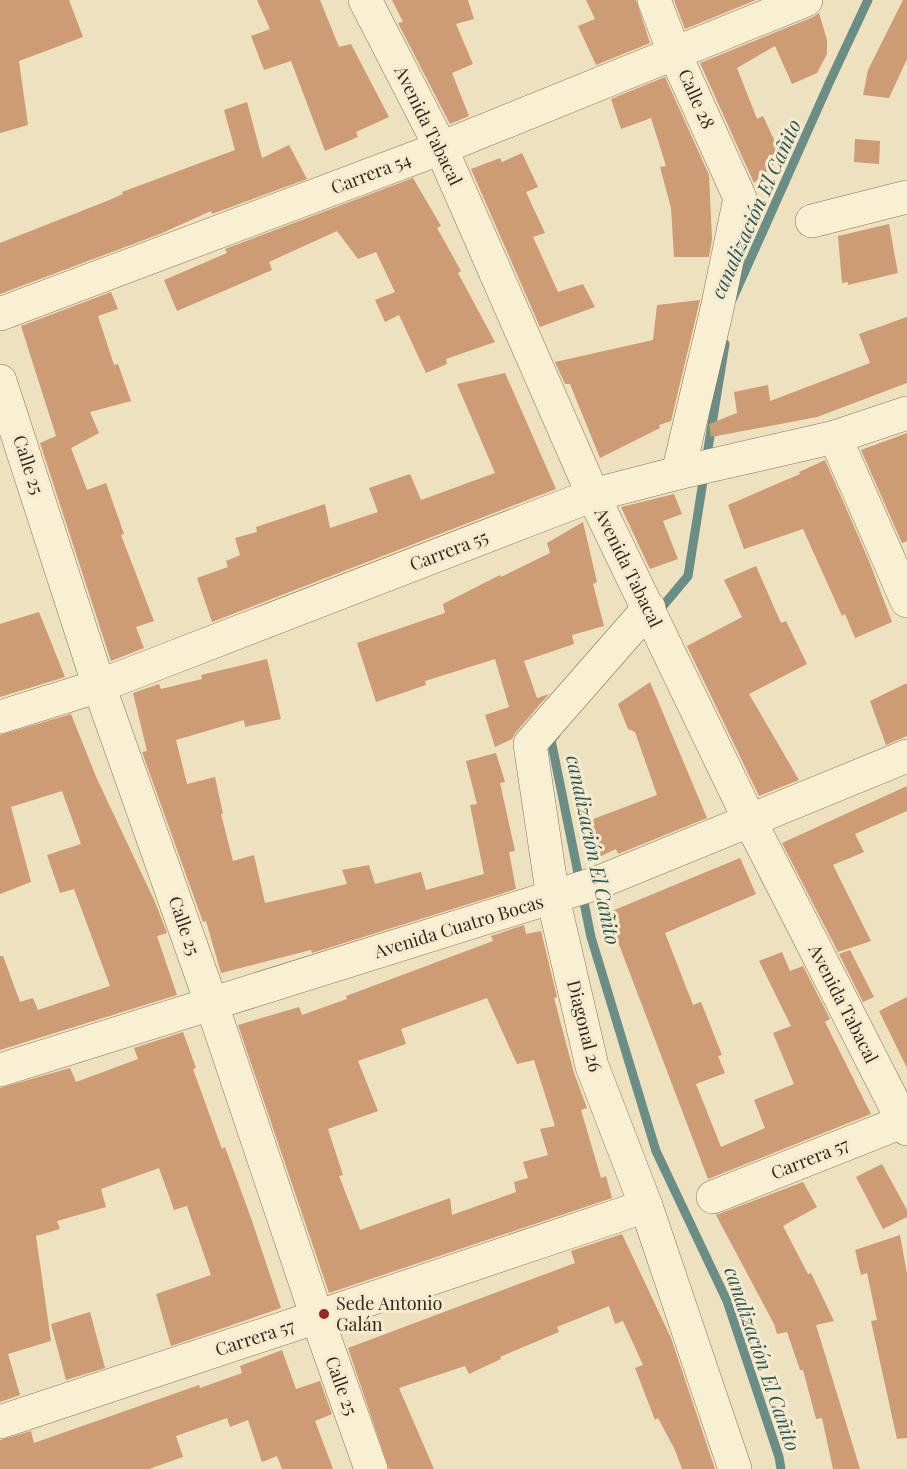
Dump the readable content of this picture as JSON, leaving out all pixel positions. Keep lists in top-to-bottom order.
{
  "streets": {
    "street": [
      "Calle 28",
      "Avenida Tabacal",
      "Carrera 54",
      "Calle 25",
      "Carrera 55",
      "Avenida Cuatro Bocas",
      "Diagonal 26",
      "Carrera 57"
    ]
  },
  "crossings": [
    ["Calle 28", "Carrera 54"],
    ["Calle 28", "Carrera 55"],
    ["Avenida Tabacal", "Carrera 54"],
    ["Avenida Tabacal", "Carrera 55"],
    ["Avenida Tabacal", "Avenida Cuatro Bocas"],
    ["Avenida Tabacal", "Diagonal 26"],
    ["Avenida Tabacal", "Carrera 57"],
    ["Calle 25", "Carrera 55"],
    ["Calle 25", "Avenida Cuatro Bocas"],
    ["Calle 25", "Carrera 57"],
    ["Avenida Cuatro Bocas", "Diagonal 26"],
    ["Diagonal 26", "Carrera 57"]
  ],
  "water": ["canalización El Cañito"],
  "places": ["Sede Antonio Galán"]
}
